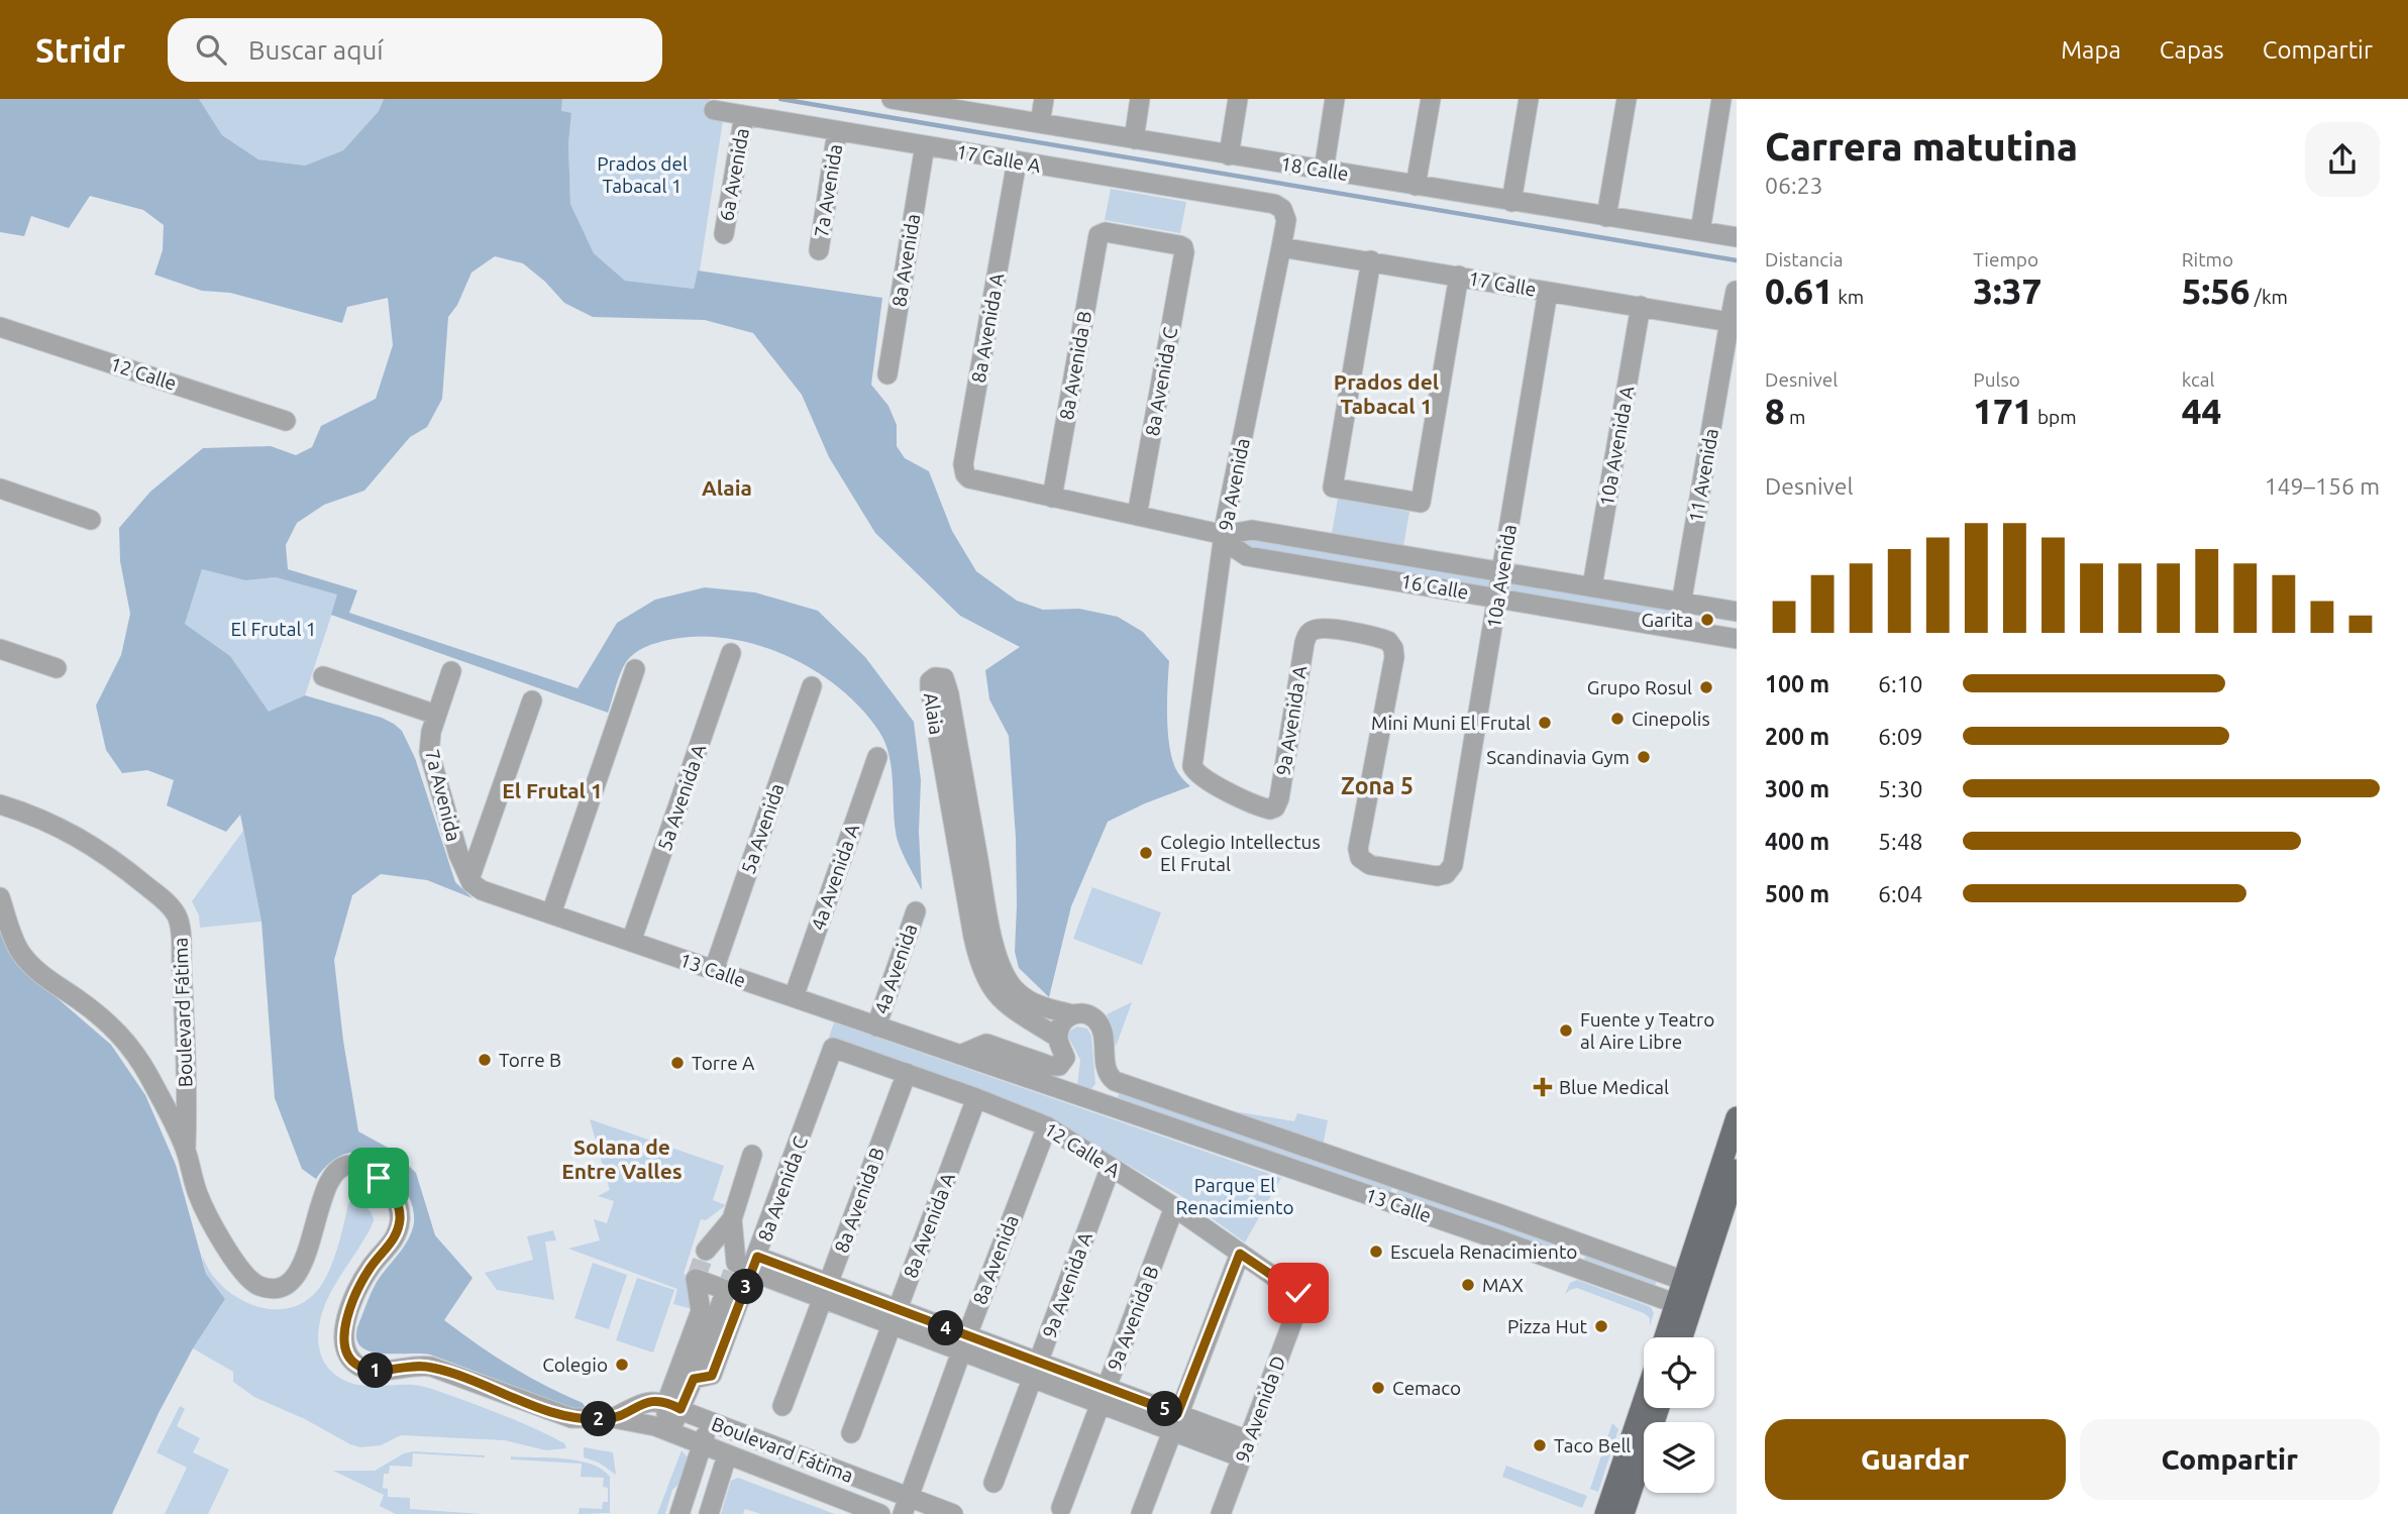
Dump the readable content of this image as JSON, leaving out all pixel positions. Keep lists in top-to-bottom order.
{
  "streets": {
    "street": [
      "17 Calle A",
      "18 Calle",
      "6a Avenida",
      "7a Avenida",
      "8a Avenida",
      "17 Calle",
      "8a Avenida A",
      "8a Avenida B",
      "12 Calle",
      "8a Avenida C",
      "10a Avenida A",
      "11 Avenida",
      "9a Avenida",
      "10a Avenida",
      "16 Calle",
      "Alaia",
      "9a Avenida A",
      "5a Avenida A",
      "5a Avenida",
      "4a Avenida A",
      "4a Avenida",
      "13 Calle",
      "Boulevard Fátima",
      "12 Calle A",
      "9a Avenida B",
      "9a Avenida D"
    ]
  },
  "crossings": [
    ["17 Calle A", "6a Avenida"],
    ["17 Calle A", "7a Avenida"],
    ["17 Calle A", "8a Avenida"],
    ["17 Calle A", "8a Avenida A"],
    ["17 Calle A", "9a Avenida"],
    ["7a Avenida", "13 Calle"],
    ["8a Avenida", "Boulevard Fátima"],
    ["8a Avenida", "12 Calle A"],
    ["17 Calle", "10a Avenida A"],
    ["17 Calle", "11 Avenida"],
    ["17 Calle", "9a Avenida"],
    ["17 Calle", "10a Avenida"],
    ["8a Avenida A", "16 Calle"],
    ["8a Avenida A", "12 Calle A"],
    ["8a Avenida B", "8a Avenida C"],
    ["8a Avenida B", "16 Calle"],
    ["8a Avenida B", "12 Calle A"],
    ["8a Avenida C", "16 Calle"],
    ["8a Avenida C", "Boulevard Fátima"],
    ["8a Avenida C", "12 Calle A"],
    ["10a Avenida A", "16 Calle"],
    ["11 Avenida", "16 Calle"],
    ["9a Avenida", "16 Calle"],
    ["9a Avenida", "9a Avenida A"],
    ["10a Avenida", "16 Calle"],
    ["10a Avenida", "9a Avenida A"],
    ["9a Avenida A", "12 Calle A"],
    ["5a Avenida A", "13 Calle"],
    ["5a Avenida", "13 Calle"],
    ["4a Avenida A", "13 Calle"],
    ["4a Avenida", "13 Calle"],
    ["12 Calle A", "9a Avenida B"],
    ["12 Calle A", "9a Avenida D"]
  ],
  "districts": [
    "Prados del Tabacal 1",
    "Alaia",
    "Zona 5",
    "El Frutal 1",
    "Solana de Entre Valles"
  ],
  "parks": ["Prados del Tabacal 1", "El Frutal 1", "Parque El Renacimiento"],
  "places": {
    "other": [
      "Garita",
      "Grupo Rosul",
      "Cinepolis",
      "Mini Muni El Frutal",
      "Scandinavia Gym",
      "Colegio Intellectus El Frutal",
      "Fuente y Teatro al Aire Libre",
      "Torre B",
      "Torre A",
      "Escuela Renacimiento",
      "MAX",
      "Pizza Hut",
      "Colegio",
      "Cemaco",
      "Taco Bell"
    ],
    "health": ["Blue Medical"]
  },
  "page": {
    "header": "Stridr",
    "search": "Buscar aquí",
    "nav": ["Mapa", "Capas", "Compartir"],
    "heading": ["Carrera matutina", "06:23"],
    "stats": [
      ["Distancia", "0.61 km"],
      ["Tiempo", "3:37"],
      ["Ritmo", "5:56 /km"],
      ["Desnivel", "8 m"],
      ["Pulso", "171 bpm"],
      ["kcal", "44"]
    ],
    "chart": ["Desnivel", "149–156 m"],
    "list": [
      {
        "name": "100 m",
        "note": "6:10"
      },
      {
        "name": "200 m",
        "note": "6:09"
      },
      {
        "name": "300 m",
        "note": "5:30"
      },
      {
        "name": "400 m",
        "note": "5:48"
      },
      {
        "name": "500 m",
        "note": "6:04"
      }
    ],
    "pins": [
      "3",
      "4",
      "1",
      "5",
      "2"
    ],
    "buttons": ["Guardar", "Compartir"]
  }
}
